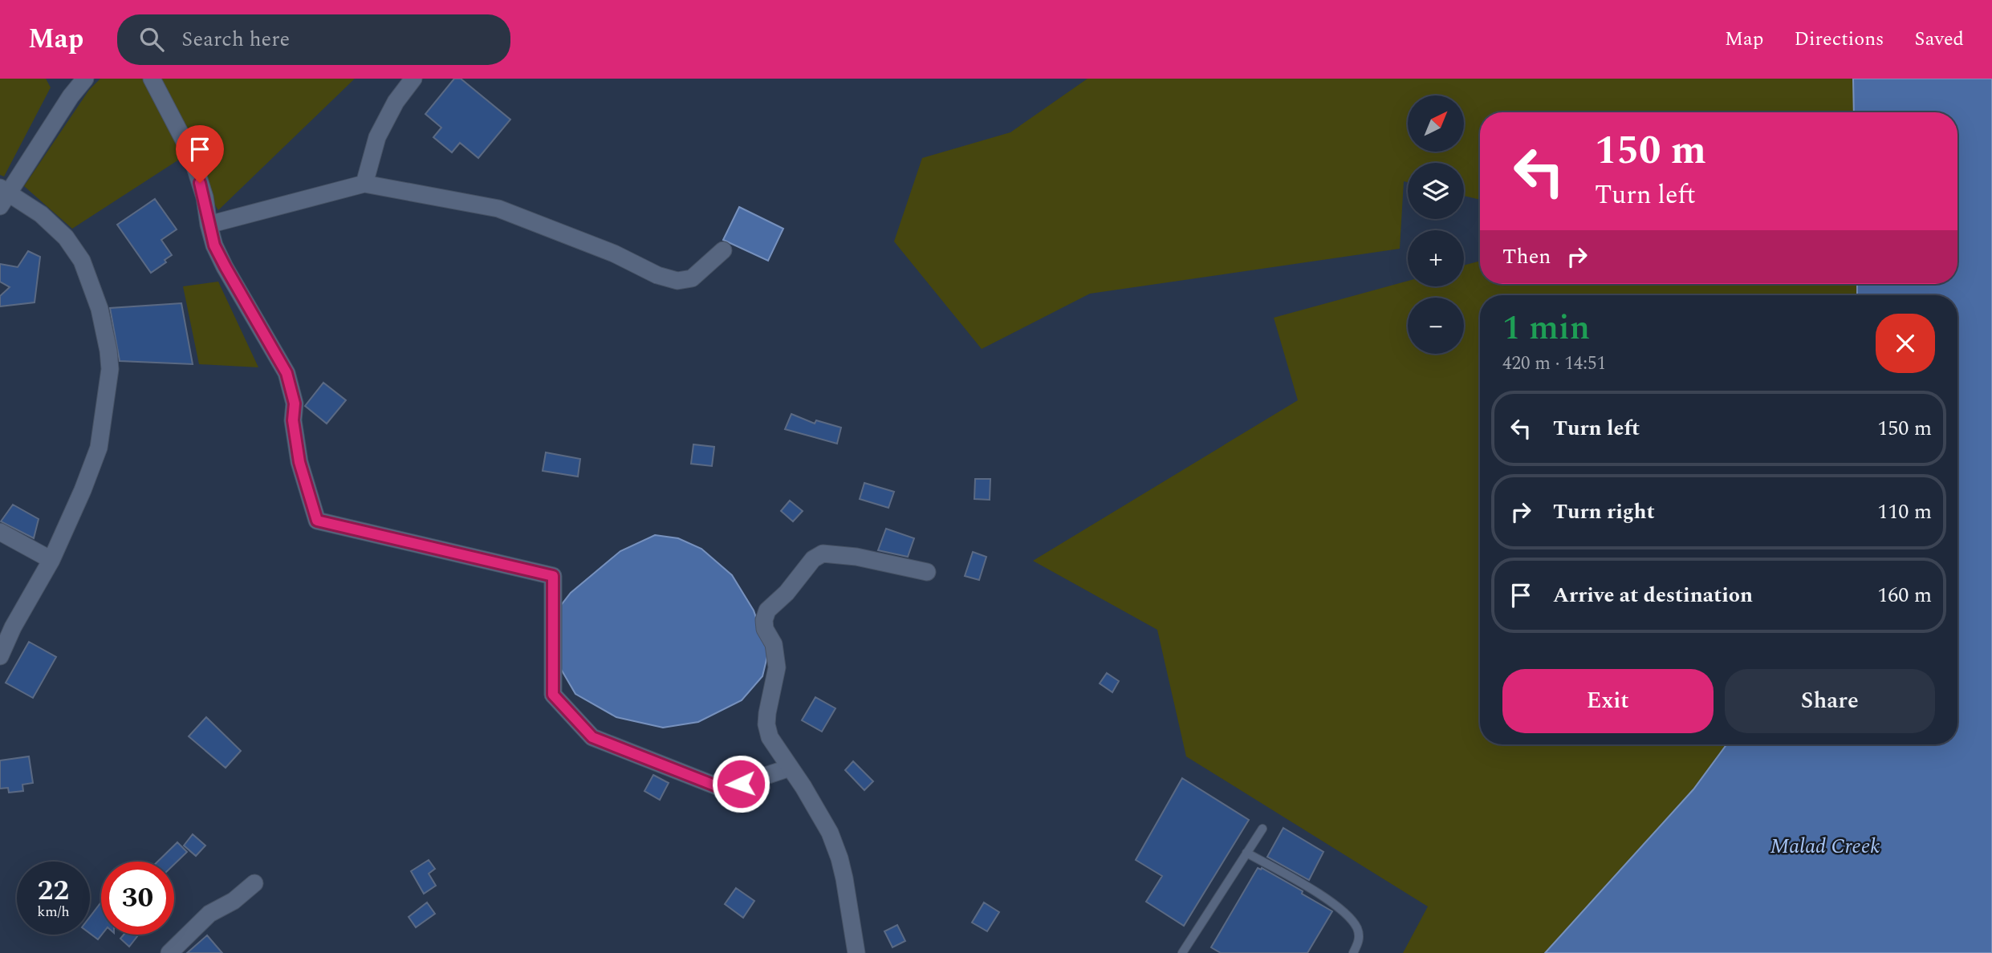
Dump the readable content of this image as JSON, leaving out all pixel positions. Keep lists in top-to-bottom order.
{
  "water": ["Malad Creek"],
  "north": "top right",
  "page": {
    "header": "Map",
    "search": "Search here",
    "nav": ["Map", "Directions", "Saved"],
    "map_buttons": ["+", "−"],
    "turn": ["150 m", "Turn left"],
    "then": "Then",
    "heading": ["1 min", "420 m · 14:51"],
    "list": [
      {
        "name": "Turn left",
        "value": "150 m"
      },
      {
        "name": "Turn right",
        "value": "110 m"
      },
      {
        "name": "Arrive at destination",
        "value": "160 m"
      }
    ],
    "buttons": ["Exit", "Share"],
    "speed": "22 km/h",
    "limit": "30"
  }
}
